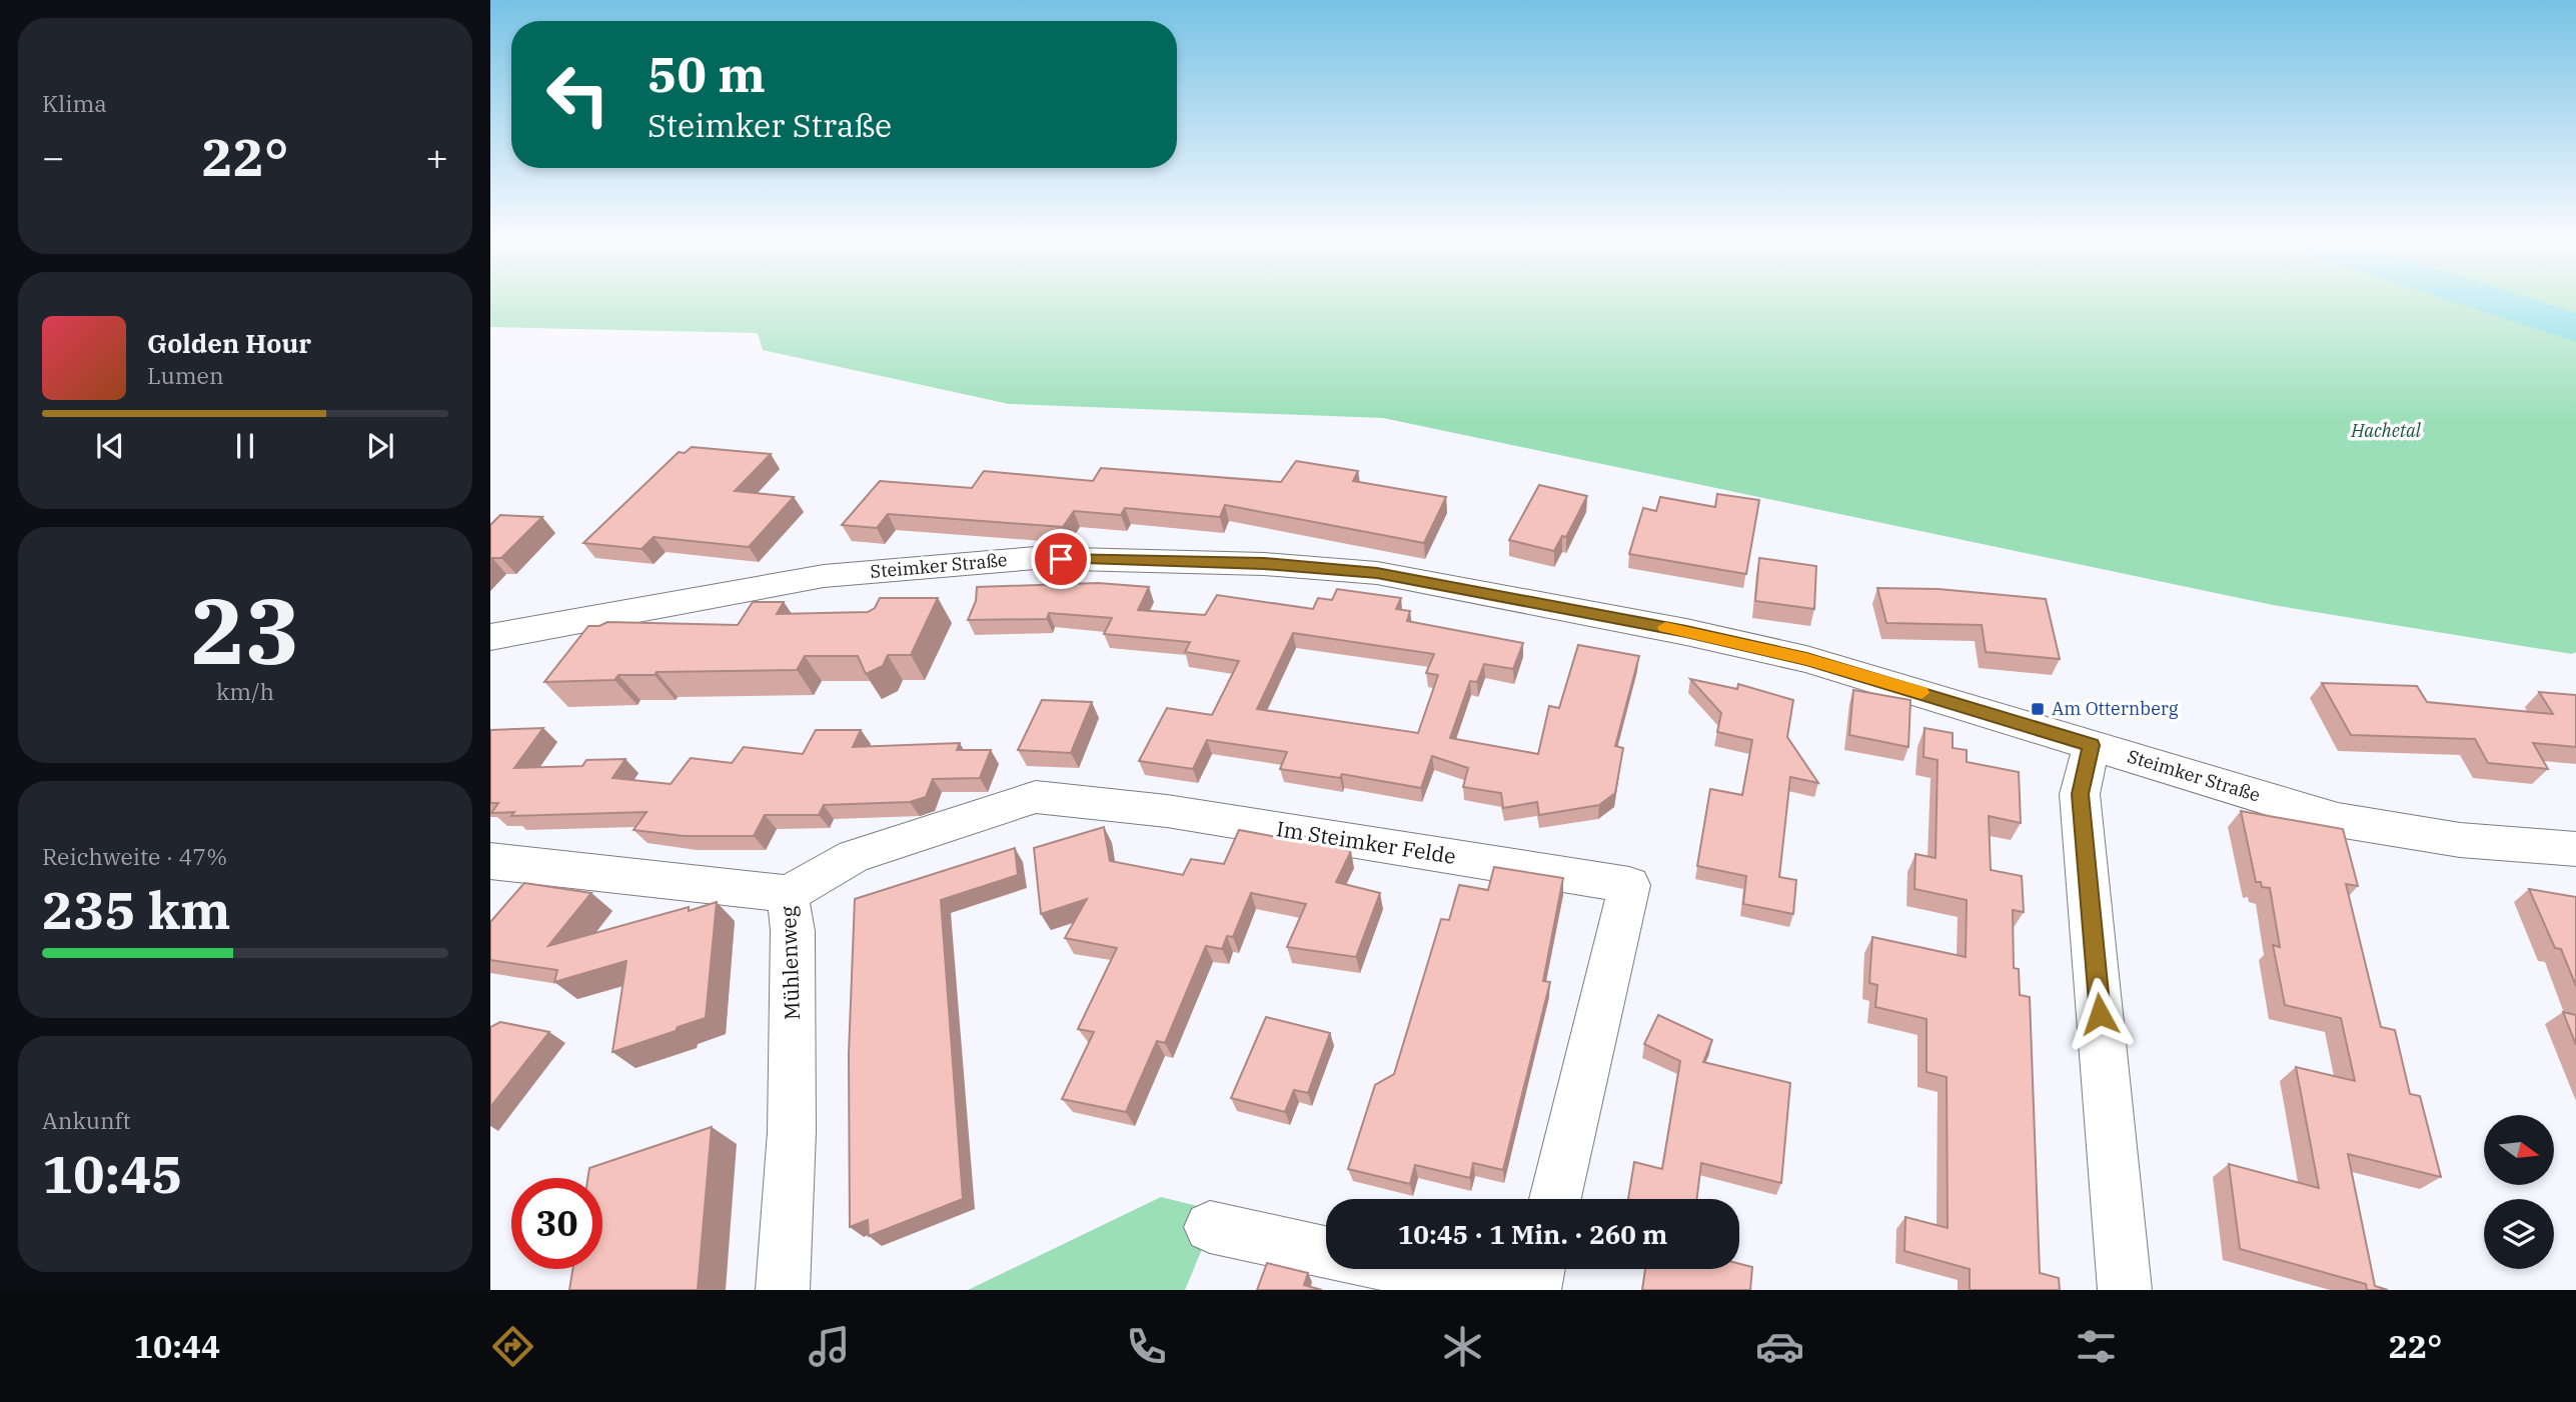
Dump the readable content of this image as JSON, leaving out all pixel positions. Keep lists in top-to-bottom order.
{
  "streets": {
    "street": ["Steimker Straße", "Im Steimker Felde", "Mühlenweg"]
  },
  "crossings": [
    ["Im Steimker Felde", "Mühlenweg"]
  ],
  "parks": ["Hachetal"],
  "places": {
    "transit": ["Am Otternberg"]
  },
  "north": "right",
  "page": {
    "tile": [
      "Klima",
      ["23", "km/h"],
      ["Reichweite · 47%", "235 km"],
      ["Ankunft", "10:45"]
    ],
    "turn": ["50 m", "Steimker Straße"],
    "heat": ["−", "22°", "+"],
    "song": ["Golden Hour", "Lumen"],
    "limit": "30",
    "trip": "10:45 · 1 Min. · 260 m",
    "tabs": ["10:44", "22°"]
  }
}
